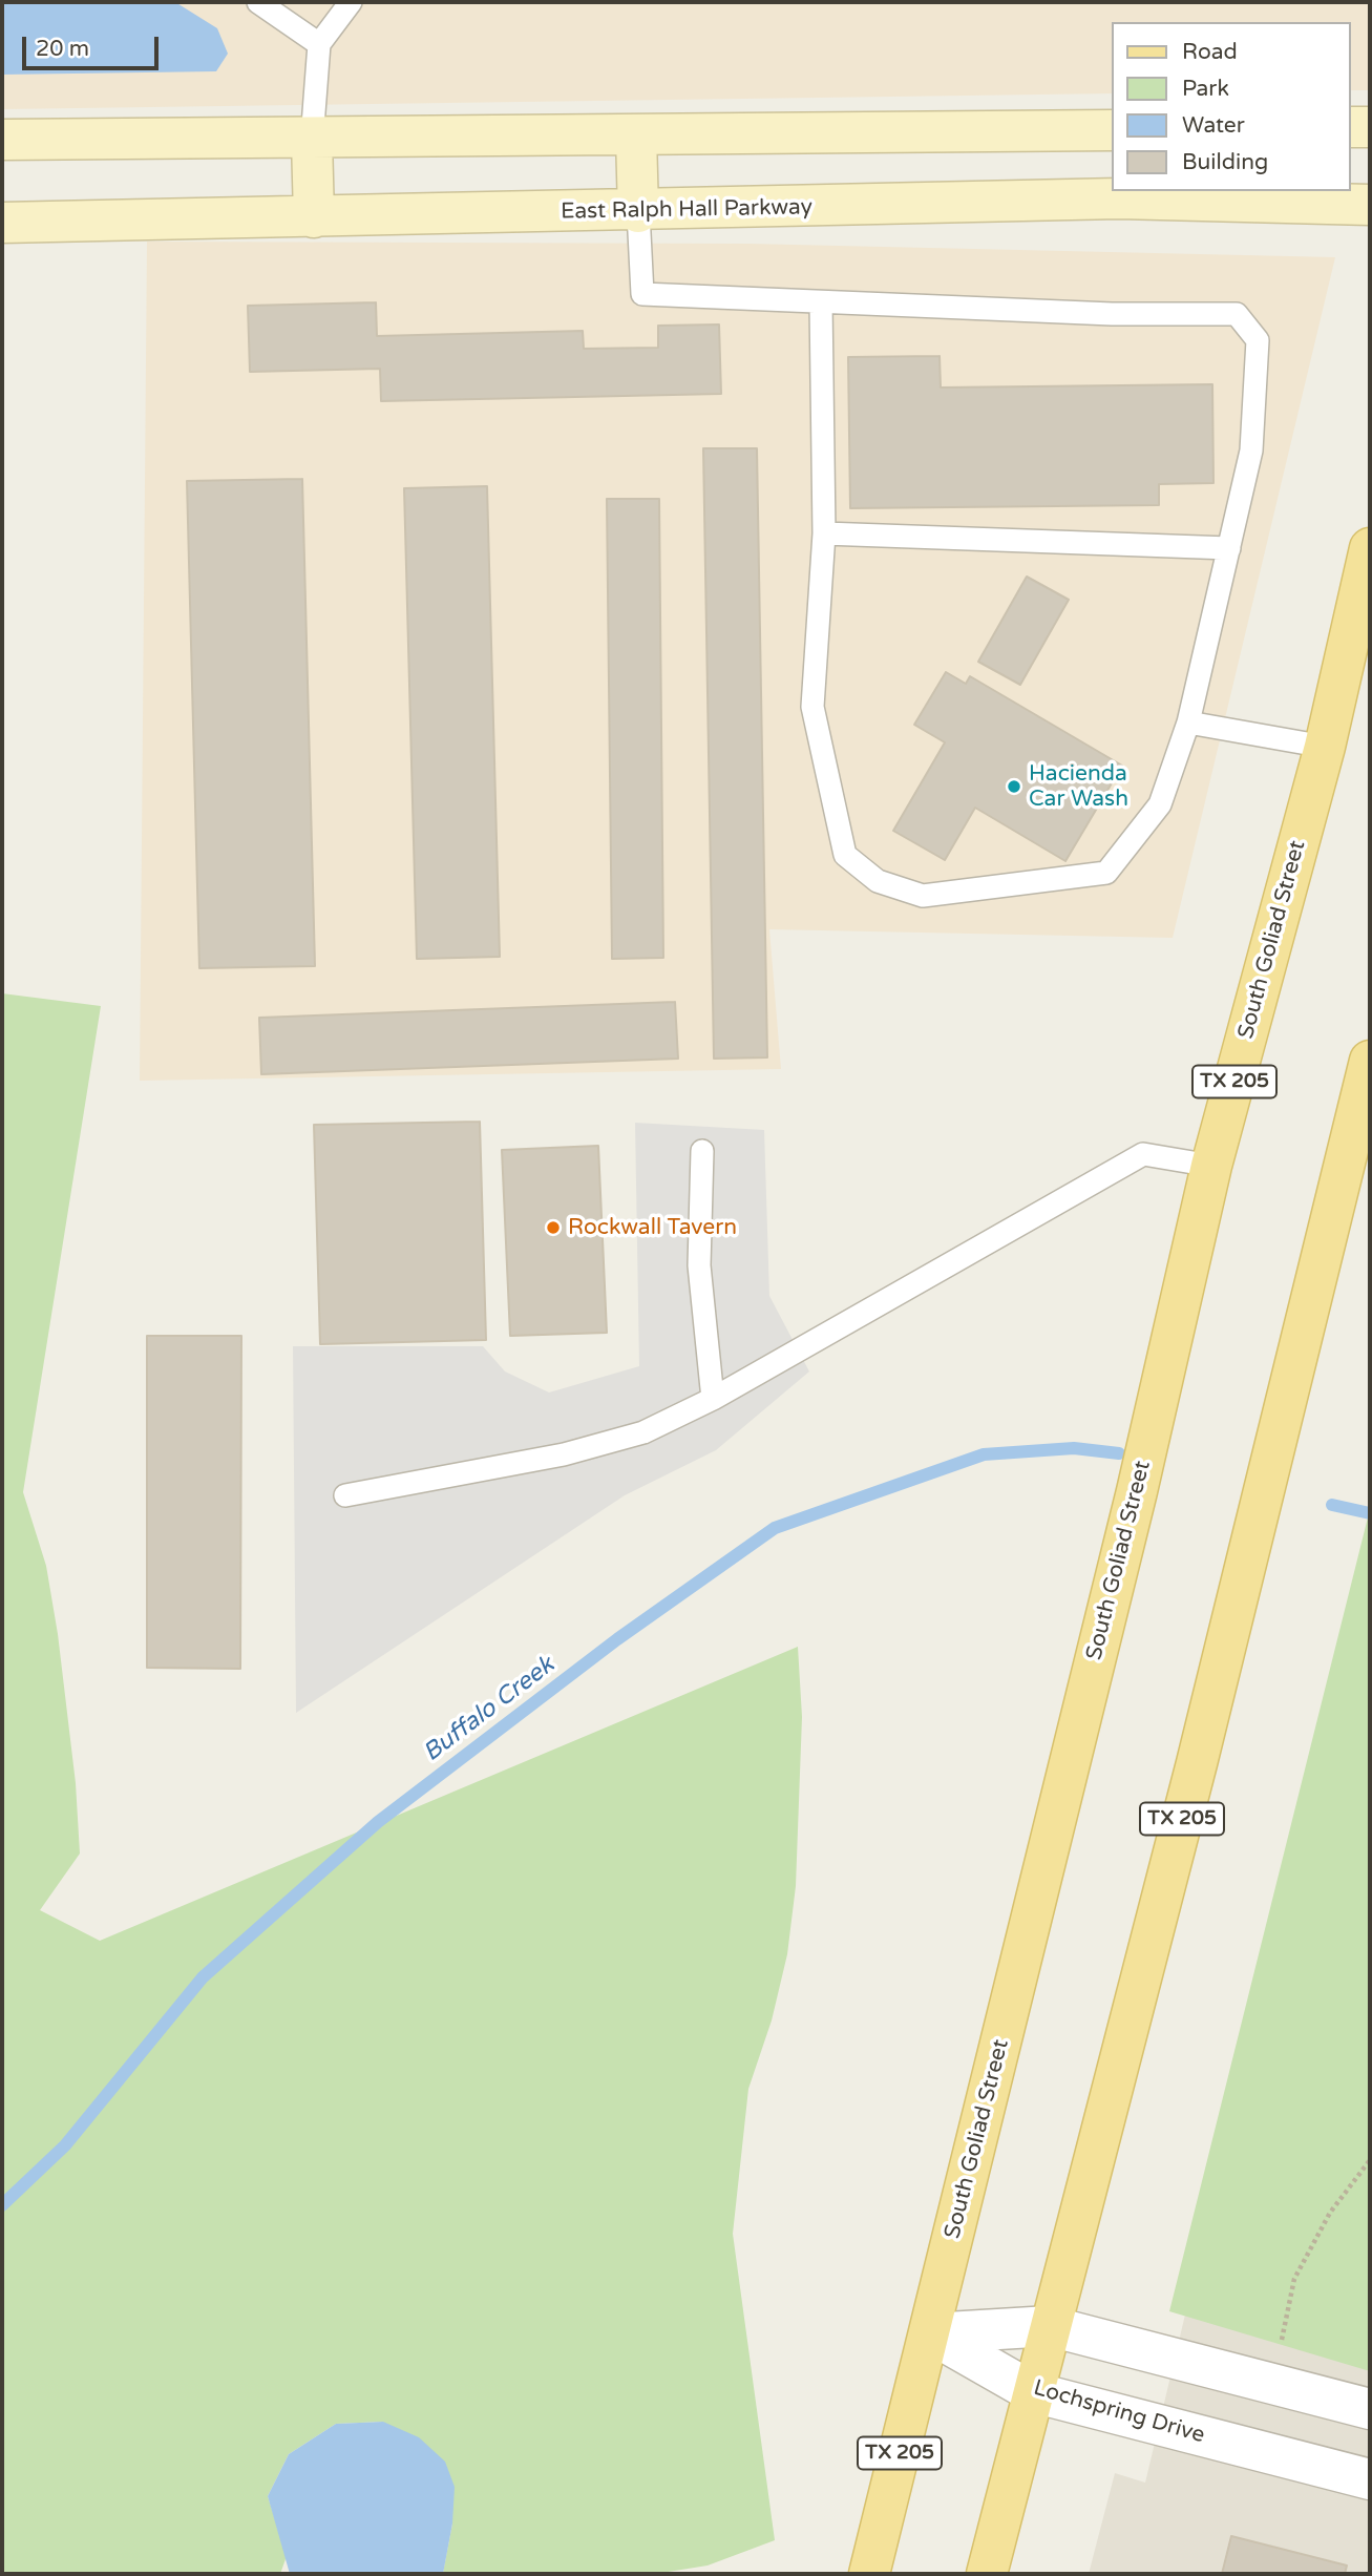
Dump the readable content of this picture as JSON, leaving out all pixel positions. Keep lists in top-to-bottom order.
{
  "streets": {
    "main road": ["East Ralph Hall Parkway", "South Goliad Street", "TX 205"],
    "street": ["Lochspring Drive"]
  },
  "crossings": [
    ["South Goliad Street", "Lochspring Drive"],
    ["TX 205", "Lochspring Drive"]
  ],
  "water": ["Buffalo Creek"],
  "places": ["Hacienda Car Wash", "Rockwall Tavern"],
  "legend": [
    "Road",
    "Park",
    "Water",
    "Building"
  ],
  "scale_bar": "20 m"
}
